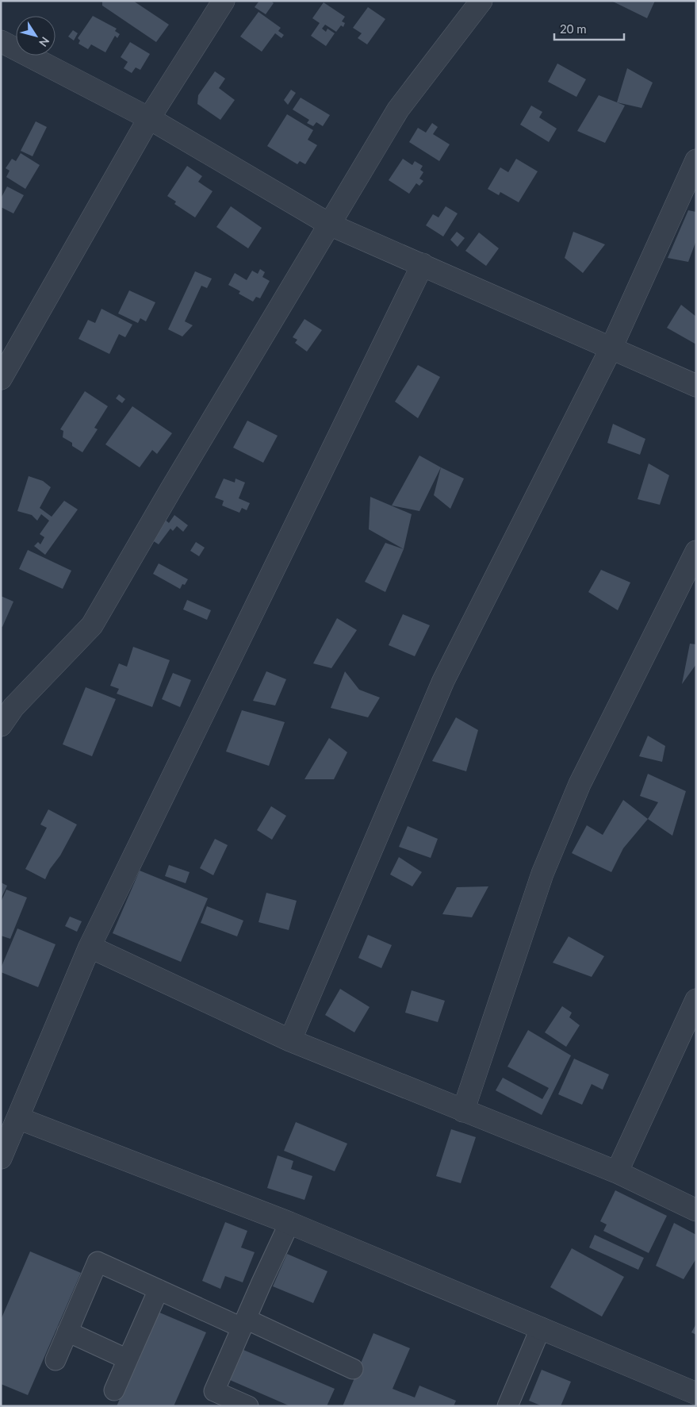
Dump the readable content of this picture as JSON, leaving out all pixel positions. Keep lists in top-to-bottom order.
{
  "scale_bar": "20 m",
  "north": "bottom right"
}
